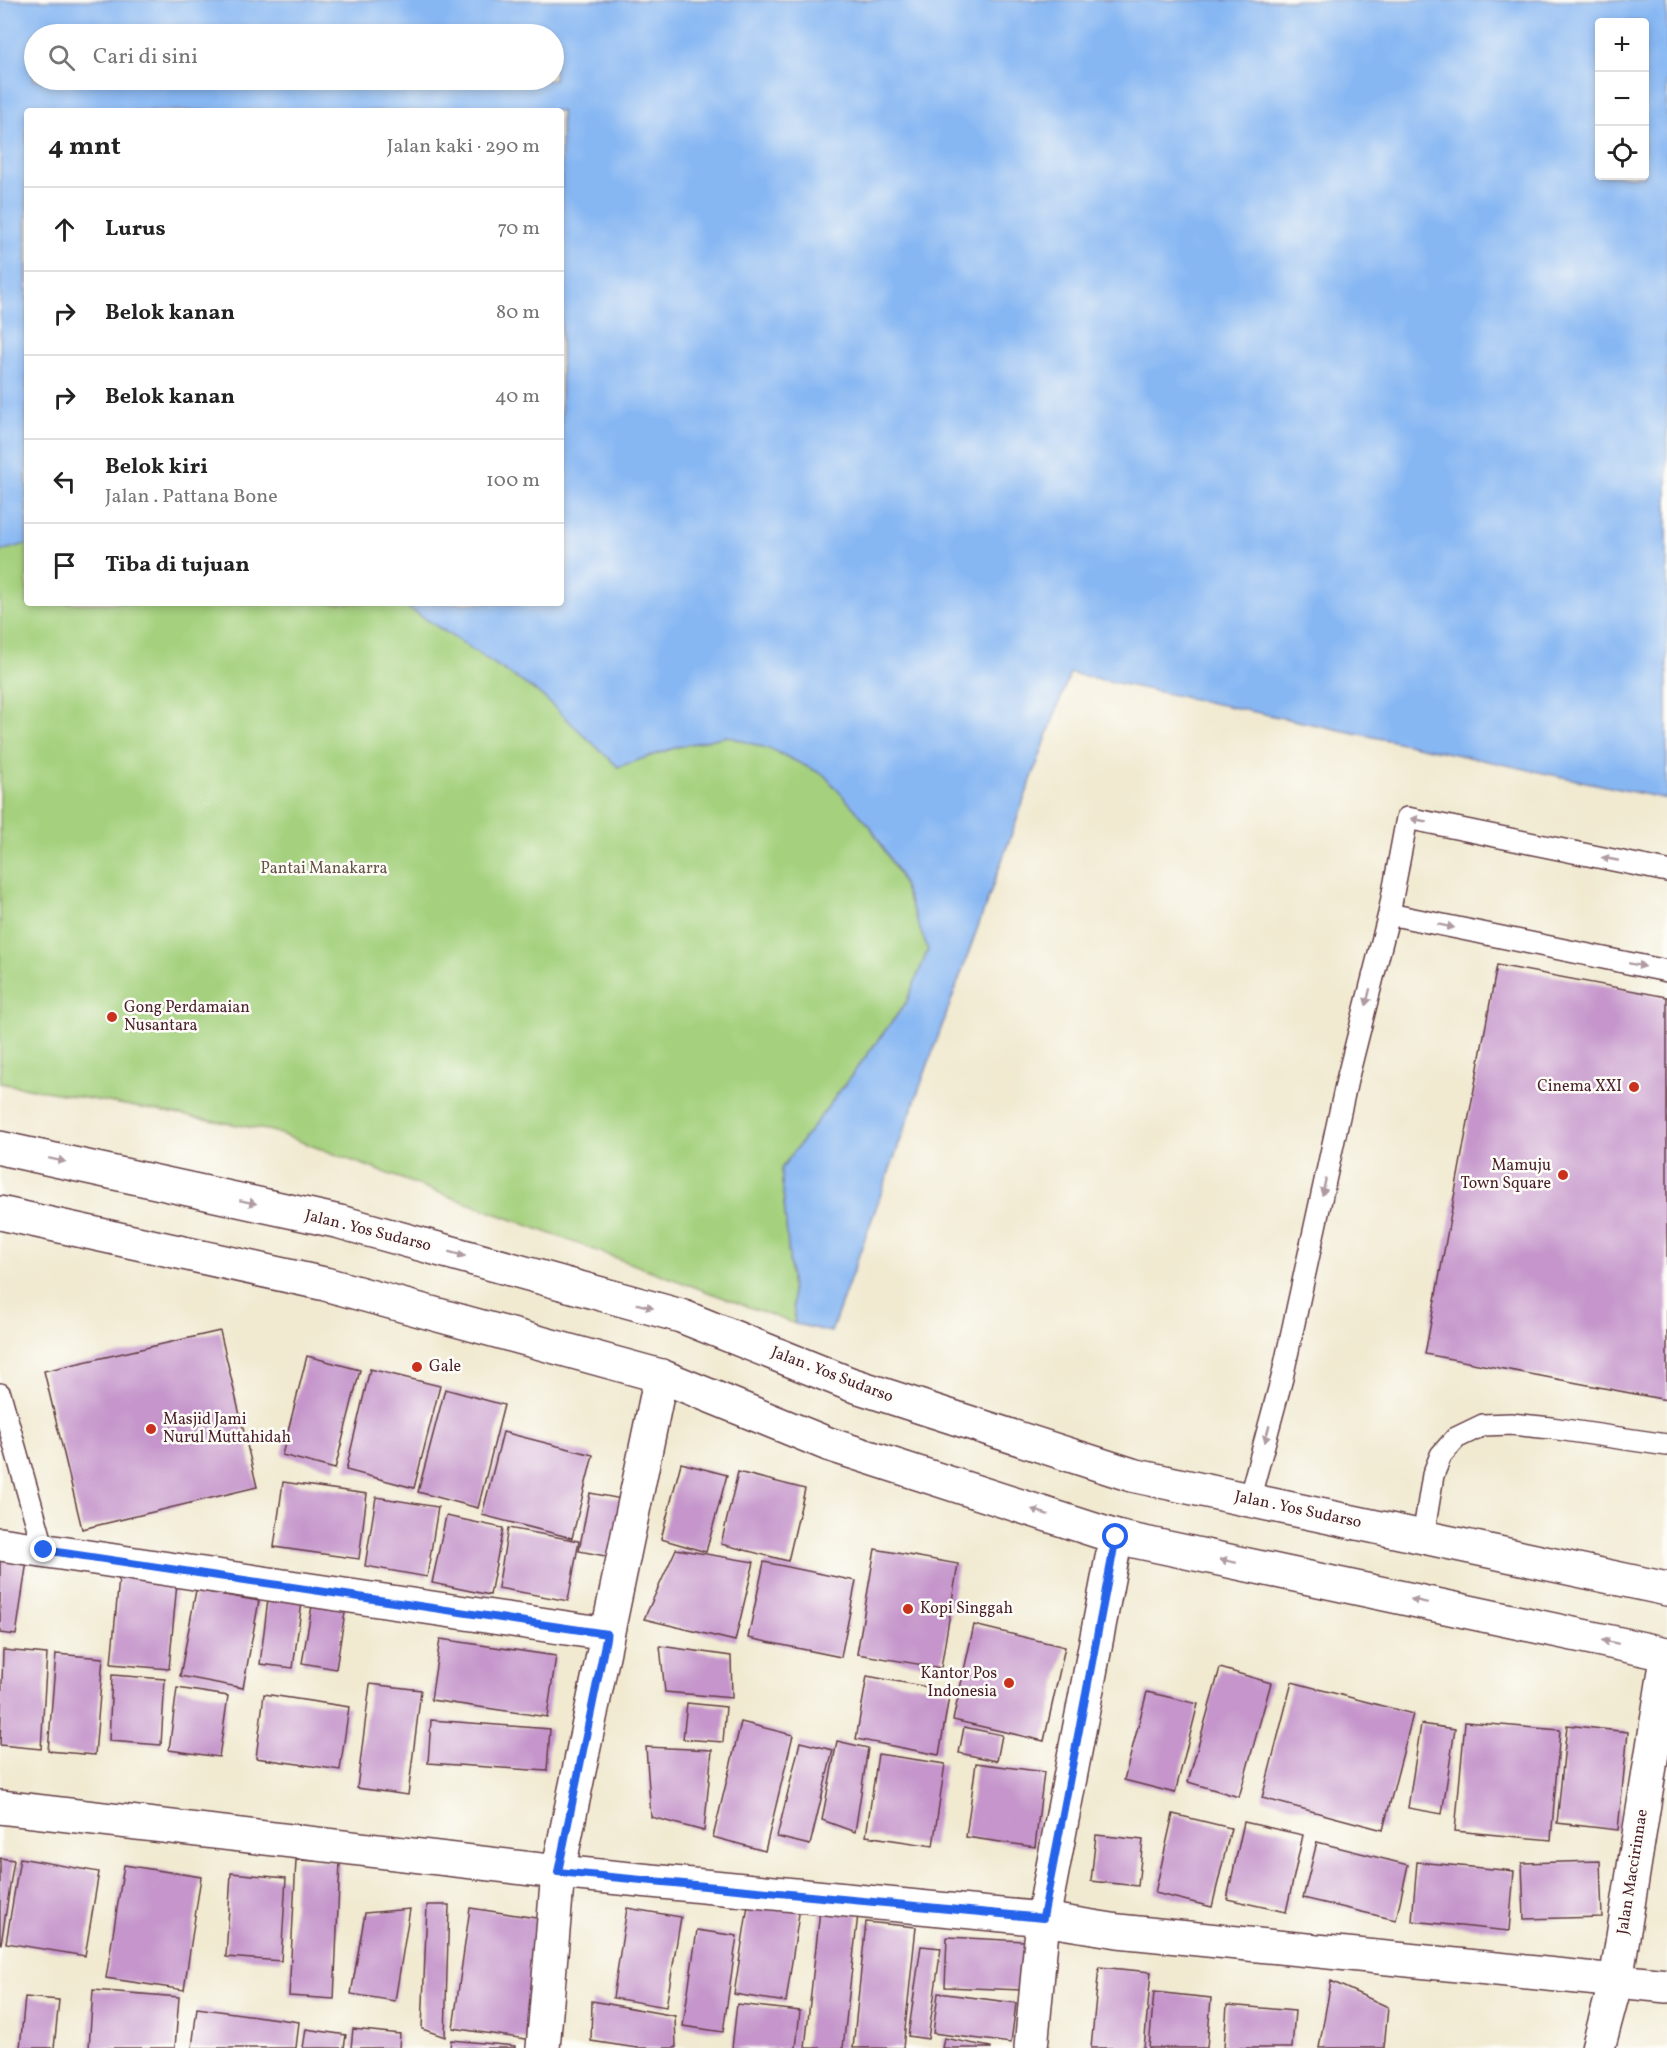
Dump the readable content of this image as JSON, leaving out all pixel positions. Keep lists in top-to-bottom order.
{
  "streets": {
    "main road": ["Jalan . Yos Sudarso", "Jalan Maccirinnae"]
  },
  "parks": ["Pantai Manakarra"],
  "places": [
    "Gong Perdamaian Nusantara",
    "Cinema XXI",
    "Mamuju Town Square",
    "Gale",
    "Masjid Jami Nurul Muttahidah",
    "Kopi Singgah",
    "Kantor Pos Indonesia"
  ],
  "page": {
    "map_buttons": ["+", "−"],
    "search": "Cari di sini",
    "heading": ["4 mnt", "Jalan kaki · 290 m"],
    "list": [
      ["Lurus", "70 m"],
      ["Belok kanan", "80 m"],
      ["Belok kanan", "40 m"],
      ["Belok kiri", "Jalan . Pattana Bone", "100 m"],
      "Tiba di tujuan"
    ]
  }
}
